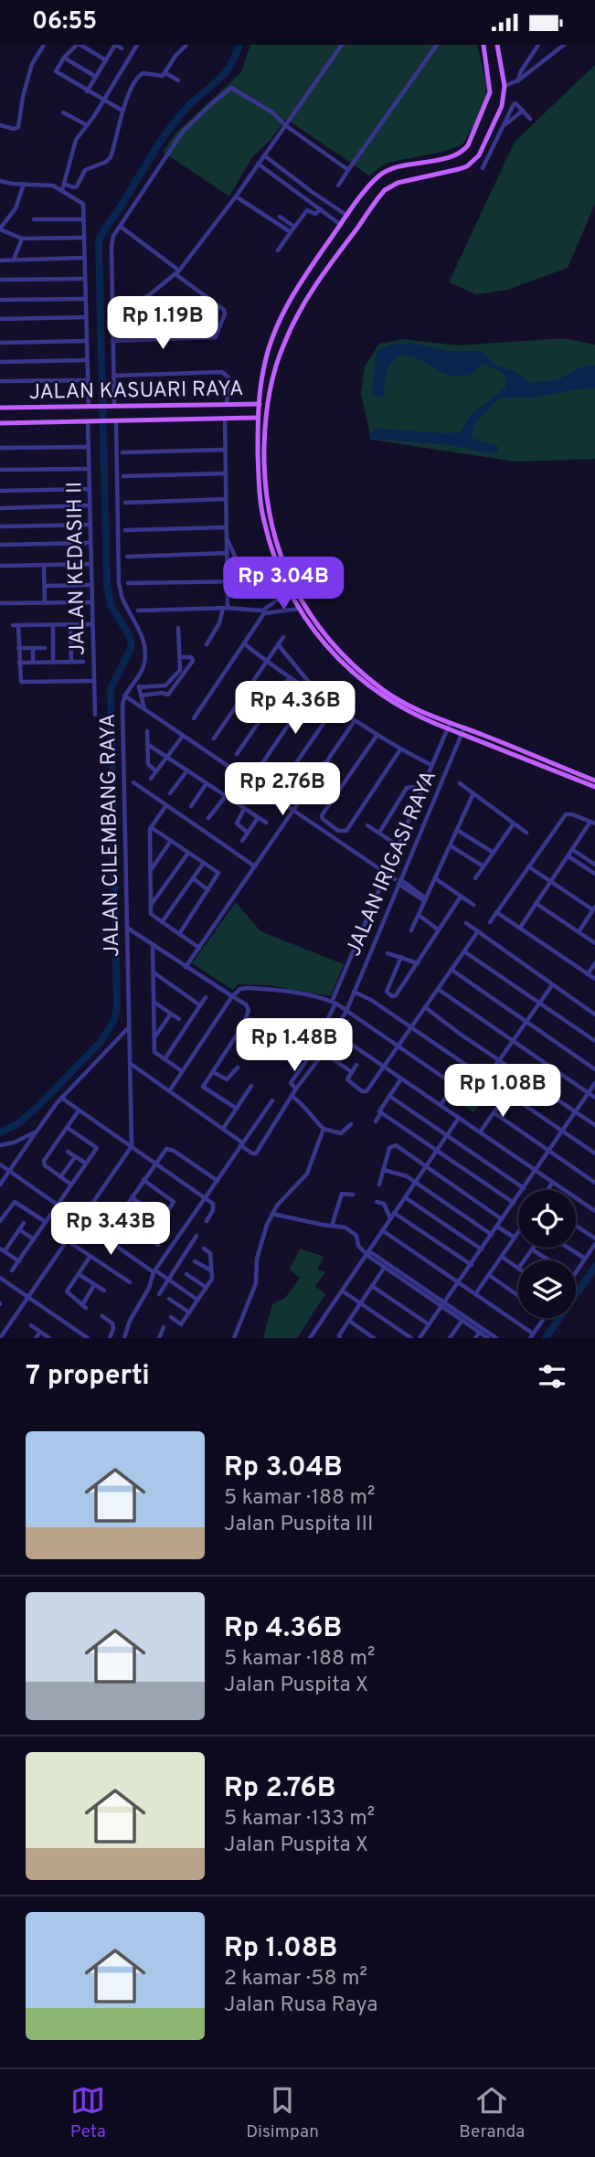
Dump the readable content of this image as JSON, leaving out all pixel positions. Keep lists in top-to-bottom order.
{
  "streets": {
    "main road": ["JALAN KASUARI RAYA"],
    "street": ["JALAN KEDASIH II", "JALAN CILEMBANG RAYA", "JALAN IRIGASI RAYA"]
  },
  "page": {
    "status": "06:55",
    "price": [
      "Rp 1.19B",
      "Rp 3.04B",
      "Rp 4.36B",
      "Rp 2.76B",
      "Rp 1.48B",
      "Rp 1.08B",
      "Rp 3.43B"
    ],
    "heading": "7 properti",
    "list": [
      {
        "name": "Rp 3.04B",
        "note": "5 kamar · 188 m² · Jalan Puspita III"
      },
      {
        "name": "Rp 4.36B",
        "note": "5 kamar · 188 m² · Jalan Puspita X"
      },
      {
        "name": "Rp 2.76B",
        "note": "5 kamar · 133 m² · Jalan Puspita X"
      },
      {
        "name": "Rp 1.08B",
        "note": "2 kamar · 58 m² · Jalan Rusa Raya"
      }
    ],
    "tabs": ["Peta", "Disimpan", "Beranda"]
  }
}
